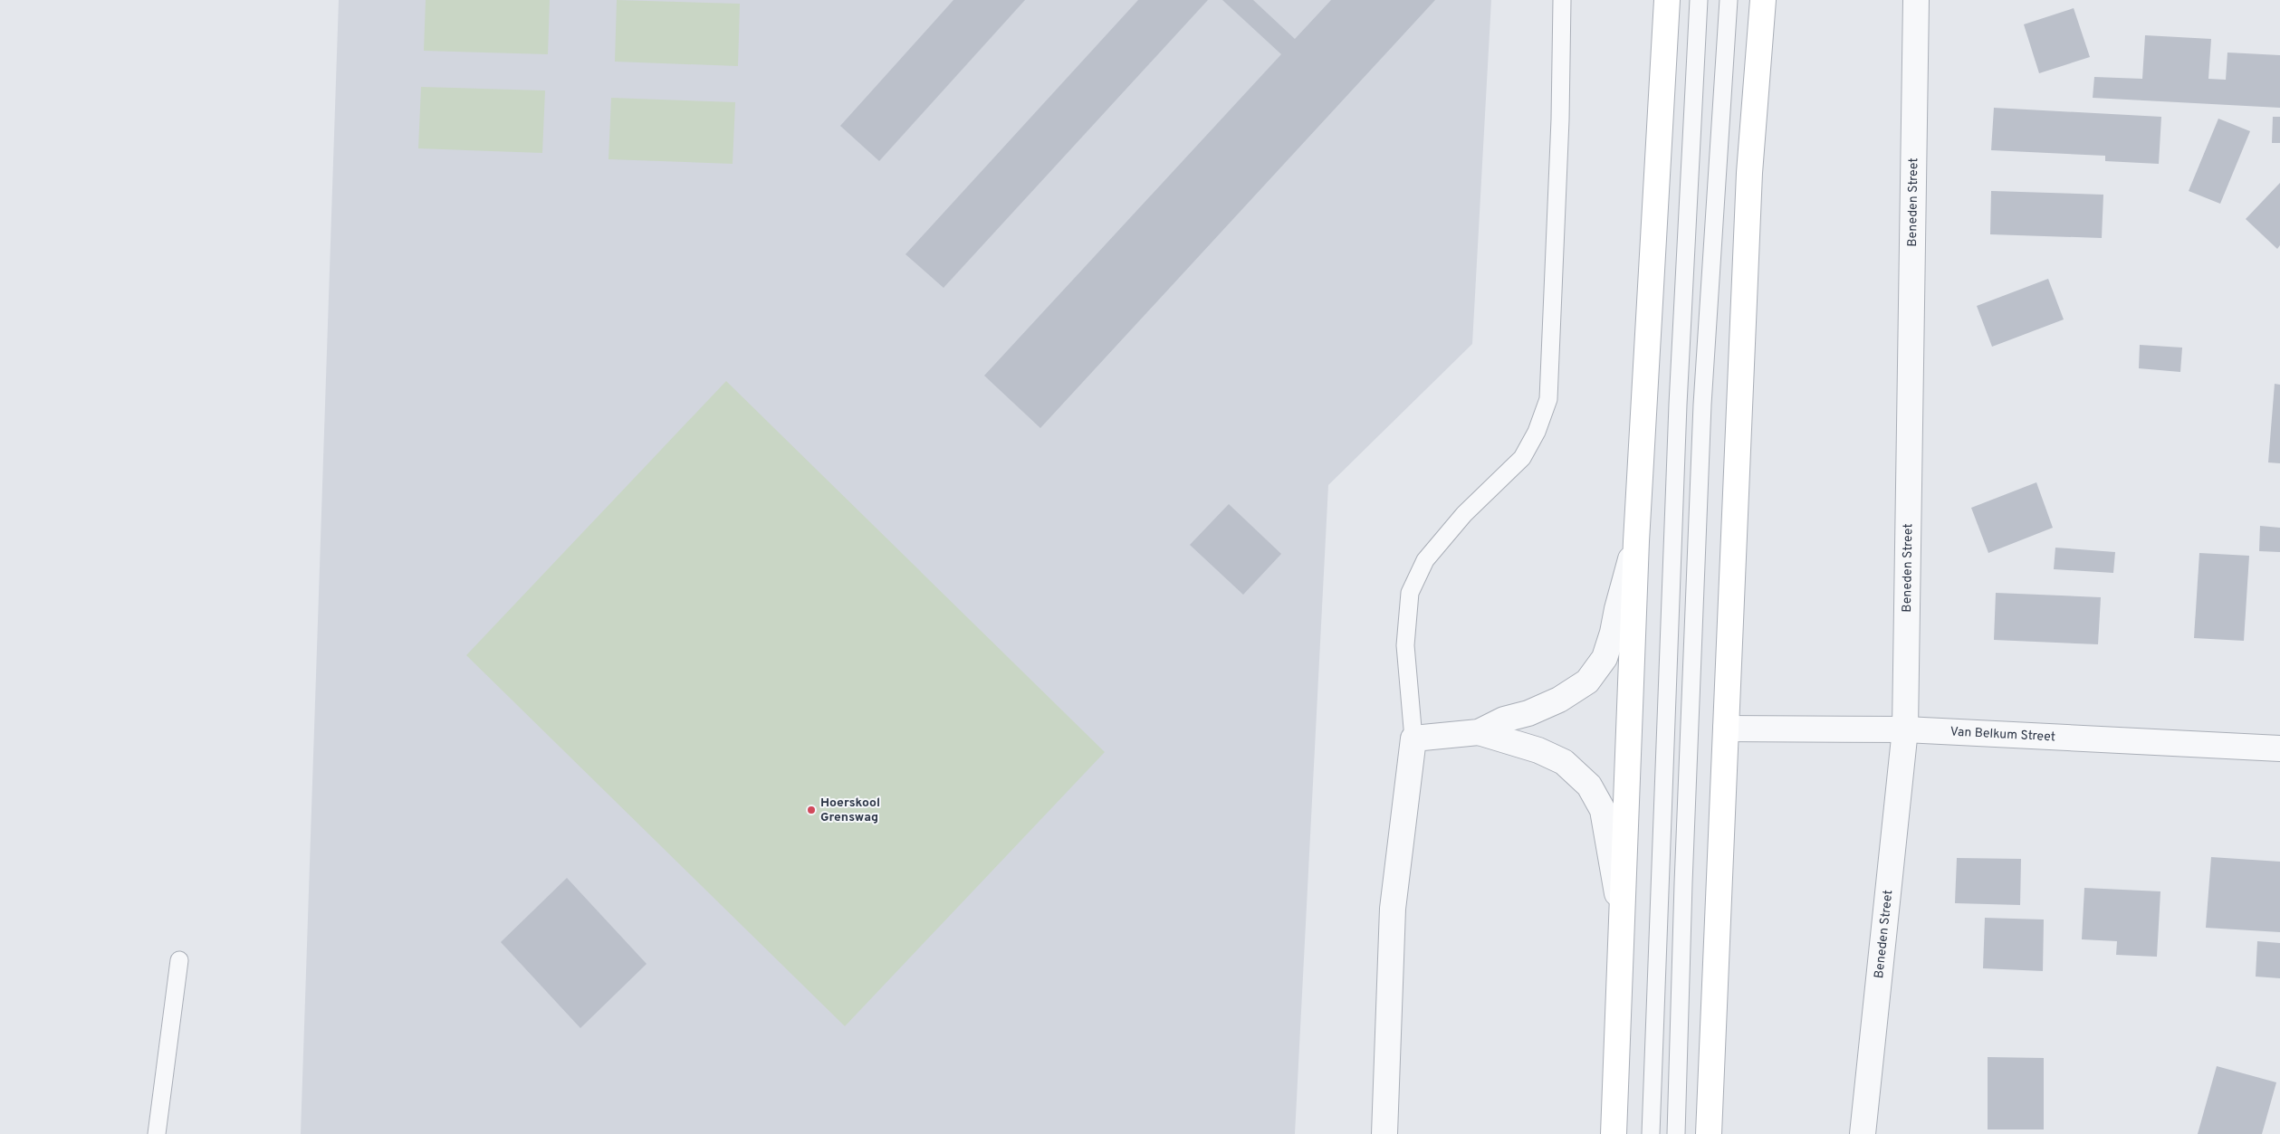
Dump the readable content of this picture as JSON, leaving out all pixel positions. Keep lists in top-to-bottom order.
{
  "streets": {
    "street": ["Beneden Street", "Van Belkum Street"]
  },
  "crossings": [
    ["Beneden Street", "Van Belkum Street"]
  ],
  "places": ["Hoerskool Grenswag"]
}
